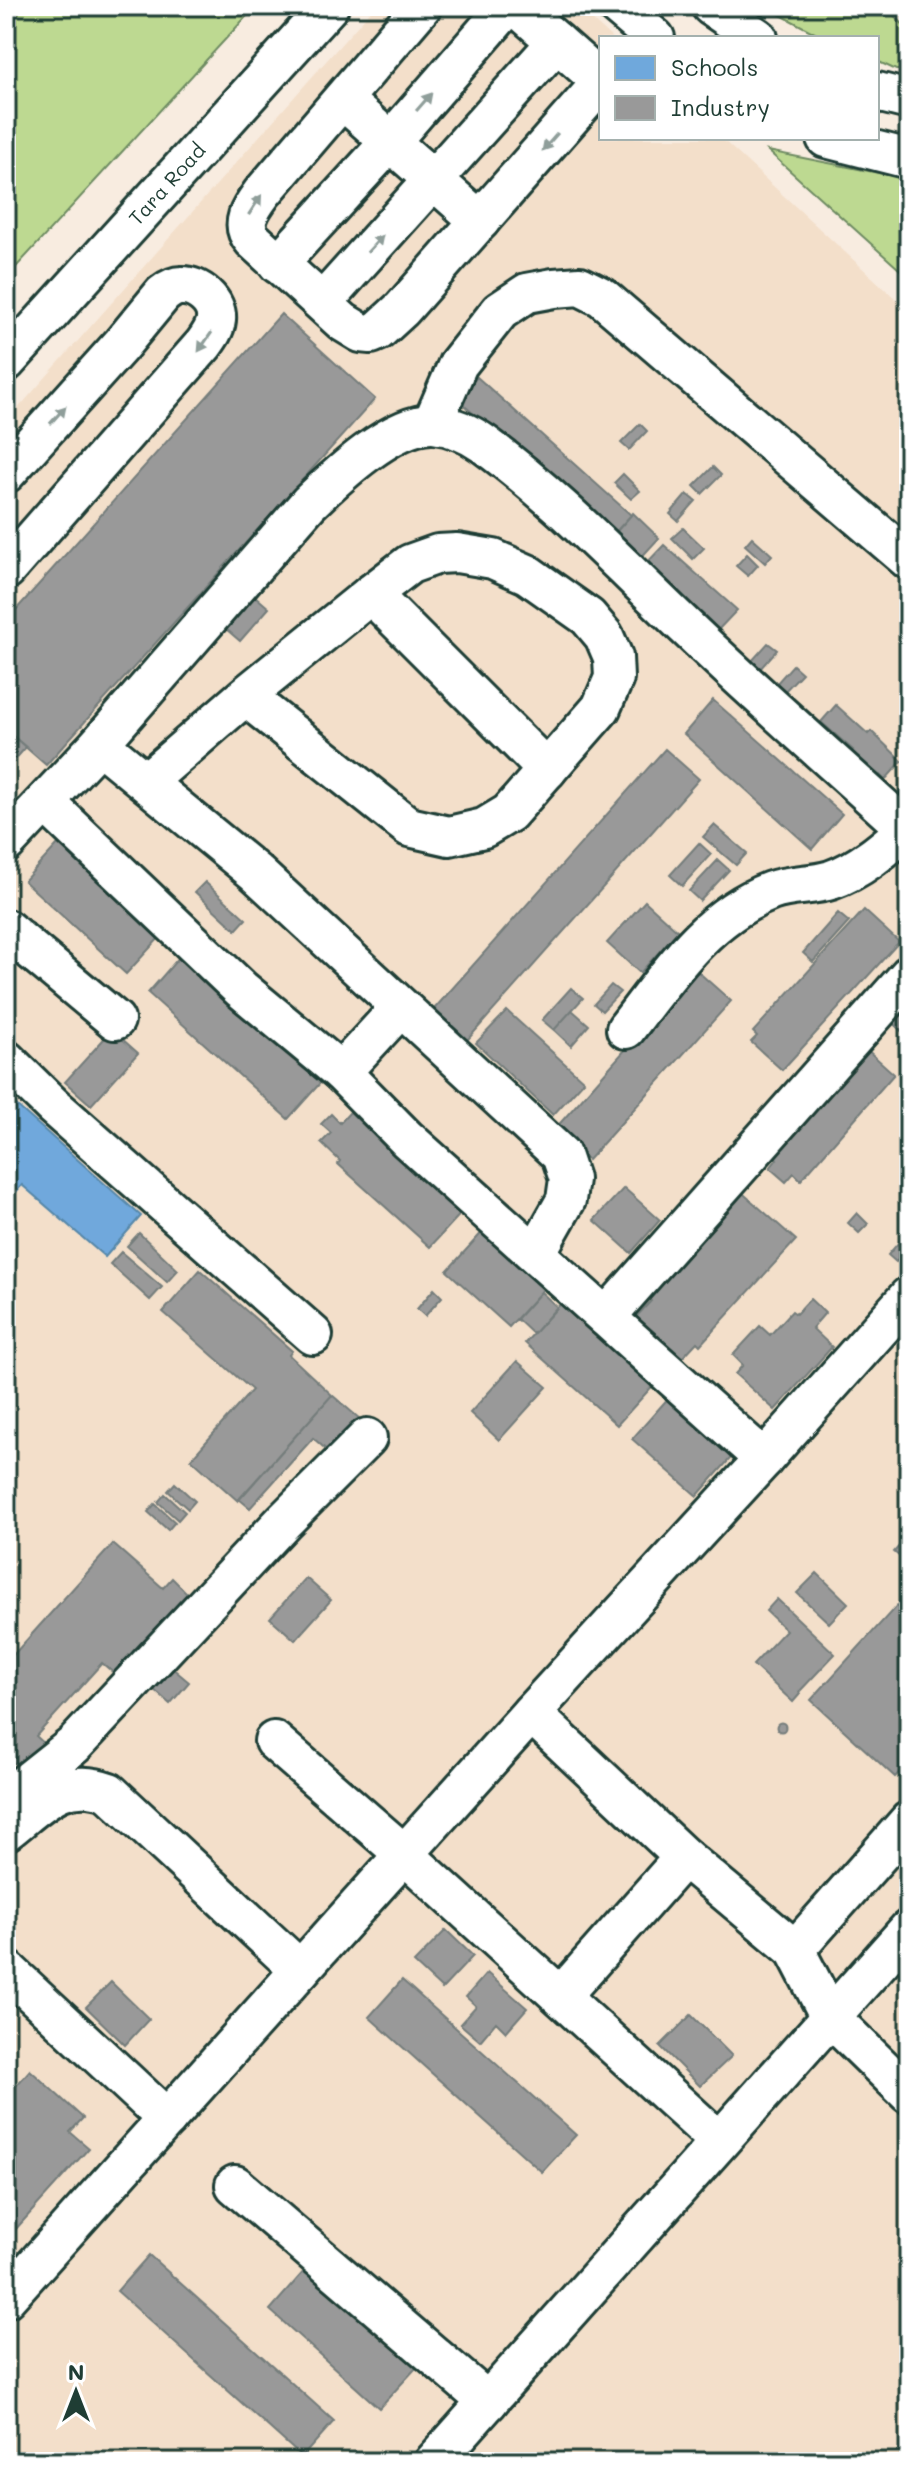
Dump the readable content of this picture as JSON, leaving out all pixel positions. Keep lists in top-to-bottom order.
{
  "streets": {
    "street": ["Tara Road"]
  },
  "legend": ["Schools", "Industry"],
  "north": "top"
}
